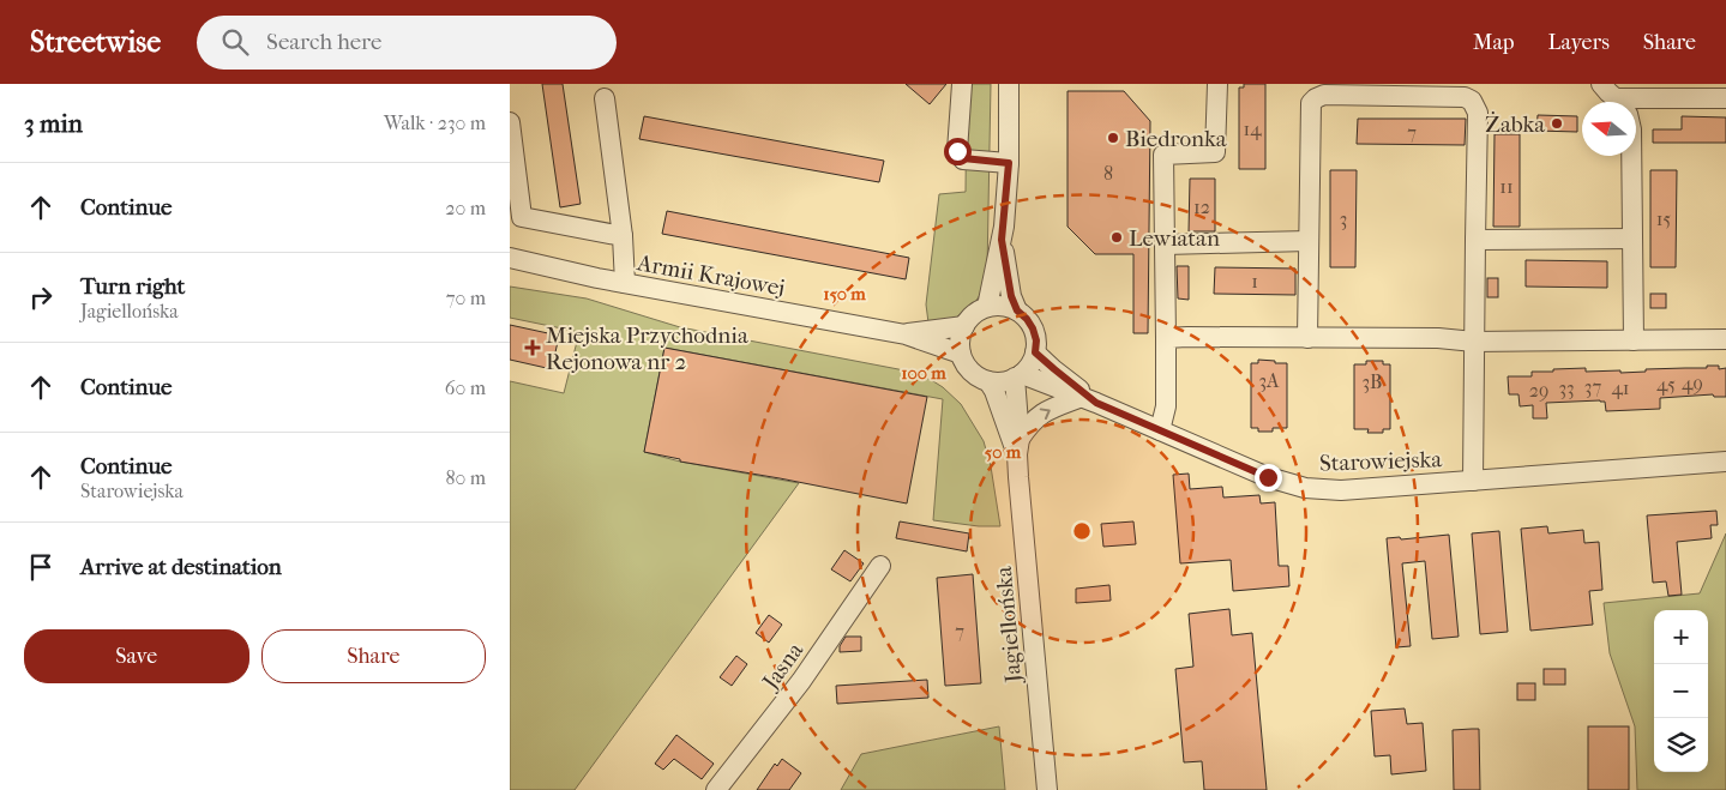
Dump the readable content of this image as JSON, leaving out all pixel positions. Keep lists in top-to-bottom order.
{
  "streets": {
    "street": [
      "Armii Krajowej",
      "Starowiejska",
      "Jagiellońska",
      "Jasna"
    ]
  },
  "crossings": [
    ["Armii Krajowej", "Starowiejska"],
    ["Armii Krajowej", "Jagiellońska"],
    ["Starowiejska", "Jagiellońska"]
  ],
  "places": {
    "other": ["Żabka", "Biedronka", "Lewiatan"],
    "health": ["Miejska Przychodnia Rejonowa nr 2"]
  },
  "house_numbers": [
    "14",
    "7",
    "8",
    "11",
    "12",
    "3",
    "15",
    "1",
    "3A",
    "3B",
    "49",
    "45",
    "37",
    "33",
    "41",
    "29",
    "7"
  ],
  "north": "left",
  "page": {
    "header": "Streetwise",
    "search": "Search here",
    "nav": ["Map", "Layers", "Share"],
    "heading": ["3 min", "Walk · 230 m"],
    "list": [
      ["Continue", "20 m"],
      ["Turn right", "Jagiellońska", "70 m"],
      ["Continue", "60 m"],
      ["Continue", "Starowiejska", "80 m"],
      "Arrive at destination"
    ],
    "map_buttons": ["+", "−"],
    "buttons": ["Save", "Share"]
  },
  "rings": ["150 m", "100 m", "50 m"]
}
